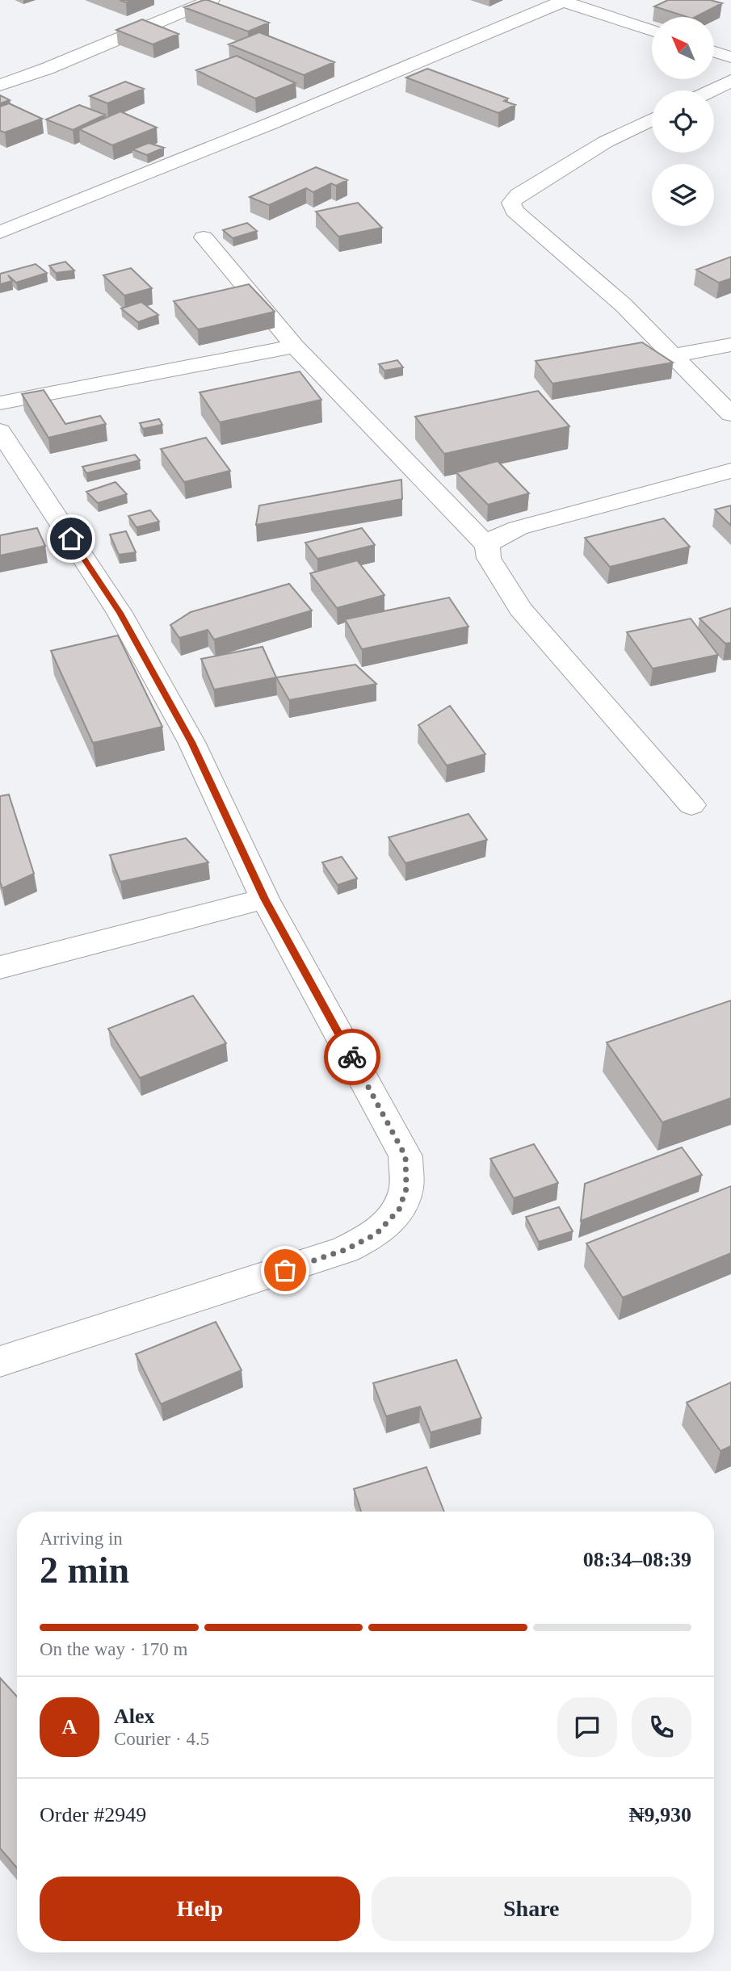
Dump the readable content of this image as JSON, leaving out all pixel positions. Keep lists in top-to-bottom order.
{
  "north": "top left",
  "page": {
    "heading": ["2 min", "Arriving in", "08:34–08:39"],
    "panel": [
      "Alex",
      "Courier · 4.5",
      "Order #2949",
      "₦9,930"
    ],
    "bar": "On the way · 170 m",
    "round": "A",
    "buttons": ["Help", "Share"]
  }
}
